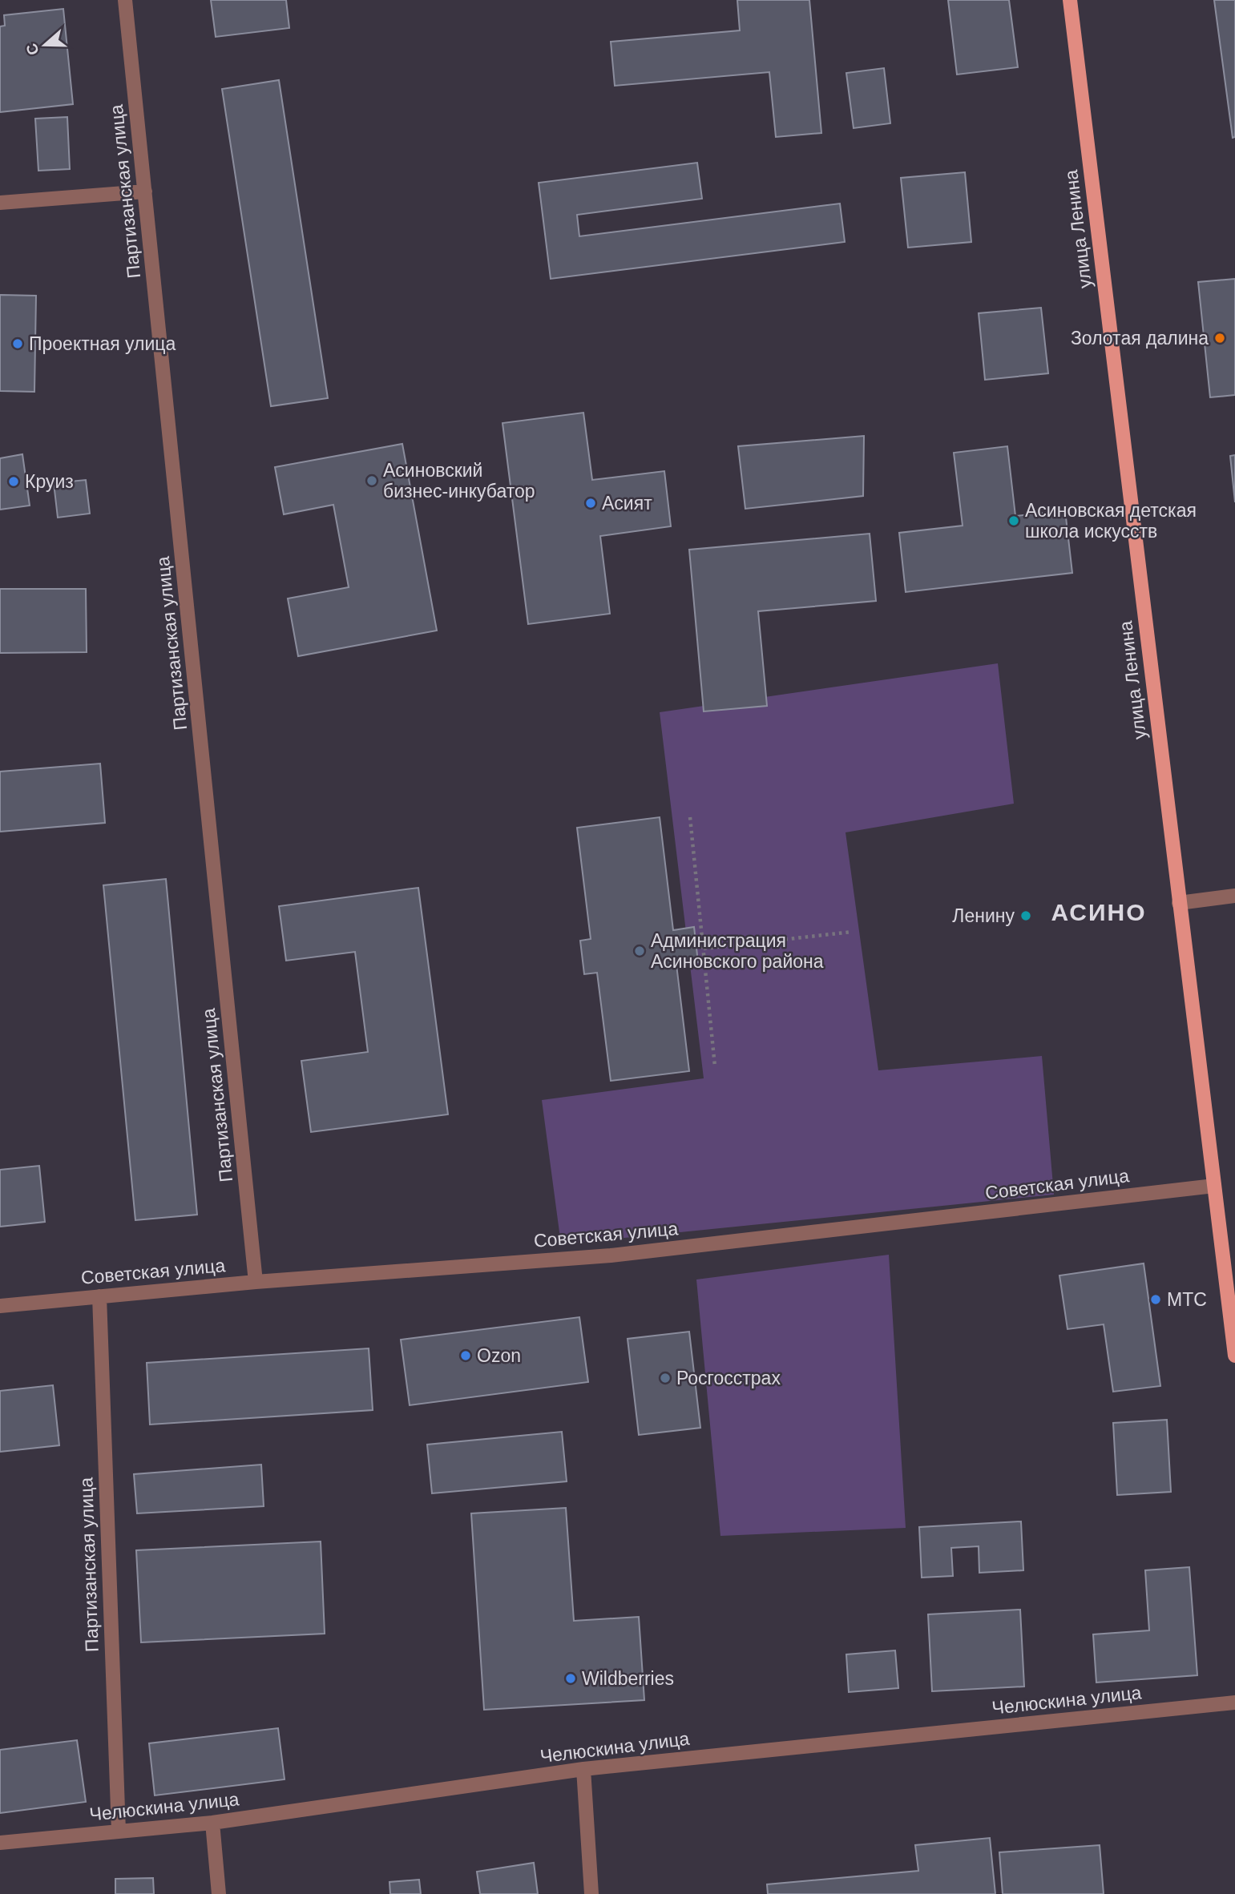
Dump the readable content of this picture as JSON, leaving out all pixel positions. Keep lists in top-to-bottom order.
{
  "streets": {
    "main road": ["улица Ленина"],
    "street": ["Партизанская улица", "Советская улица", "Челюскина улица"]
  },
  "crossings": [
    ["Партизанская улица", "Советская улица"],
    ["Партизанская улица", "Челюскина улица"],
    ["улица Ленина", "Советская улица"]
  ],
  "districts": ["АСИНО"],
  "places": [
    "Золотая далина",
    "Проектная улица",
    "Асиновский бизнес-инкубатор",
    "Круиз",
    "Асият",
    "Асиновская детская школа искусств",
    "Ленину",
    "Администрация Асиновского района",
    "МТС",
    "Ozon",
    "Росгосстрах",
    "Wildberries"
  ],
  "north": "left"
}
